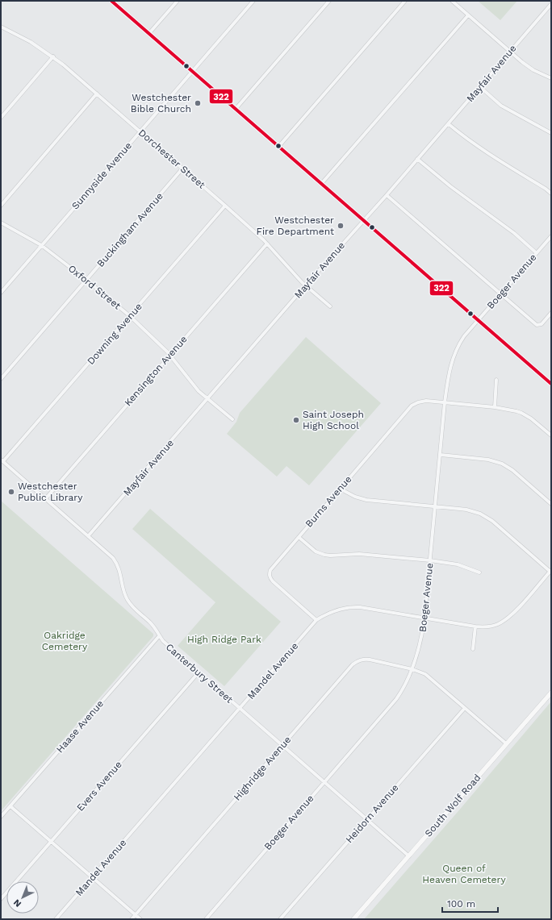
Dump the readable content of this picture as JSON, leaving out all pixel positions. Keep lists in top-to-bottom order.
{
  "streets": {
    "main road": ["South Wolf Road"],
    "street": [
      "Mayfair Avenue",
      "Dorchester Street",
      "Sunnyside Avenue",
      "Buckingham Avenue",
      "Boeger Avenue",
      "Oxford Street",
      "Downing Avenue",
      "Kensington Avenue",
      "Burns Avenue",
      "Mandel Avenue",
      "Canterbury Street",
      "Haase Avenue",
      "Highridge Avenue",
      "Evers Avenue",
      "Heidorn Avenue"
    ]
  },
  "crossings": [
    ["Mayfair Avenue", "Dorchester Street"],
    ["Mayfair Avenue", "Oxford Street"],
    ["Mayfair Avenue", "Canterbury Street"],
    ["Dorchester Street", "Sunnyside Avenue"],
    ["Dorchester Street", "Buckingham Avenue"],
    ["Dorchester Street", "Downing Avenue"],
    ["Dorchester Street", "Kensington Avenue"],
    ["Sunnyside Avenue", "Oxford Street"],
    ["Buckingham Avenue", "Oxford Street"],
    ["Boeger Avenue", "Burns Avenue"],
    ["Boeger Avenue", "Mandel Avenue"],
    ["Boeger Avenue", "Canterbury Street"],
    ["Boeger Avenue", "Highridge Avenue"],
    ["Oxford Street", "Downing Avenue"],
    ["Oxford Street", "Kensington Avenue"],
    ["Downing Avenue", "Canterbury Street"],
    ["Kensington Avenue", "Canterbury Street"],
    ["Burns Avenue", "Mandel Avenue"],
    ["Mandel Avenue", "Canterbury Street"],
    ["Canterbury Street", "Haase Avenue"],
    ["Canterbury Street", "Highridge Avenue"],
    ["Canterbury Street", "Evers Avenue"],
    ["Canterbury Street", "South Wolf Road"],
    ["Canterbury Street", "Heidorn Avenue"],
    ["Highridge Avenue", "South Wolf Road"],
    ["Highridge Avenue", "Heidorn Avenue"]
  ],
  "parks": ["Oakridge Cemetery", "High Ridge Park", "Queen of Heaven Cemetery"],
  "places": [
    "Westchester Bible Church",
    "Westchester Fire Department",
    "Saint Joseph High School",
    "Westchester Public Library"
  ],
  "lines": ["transit line 322"],
  "scale_bar": "100 m",
  "north": "bottom left"
}
